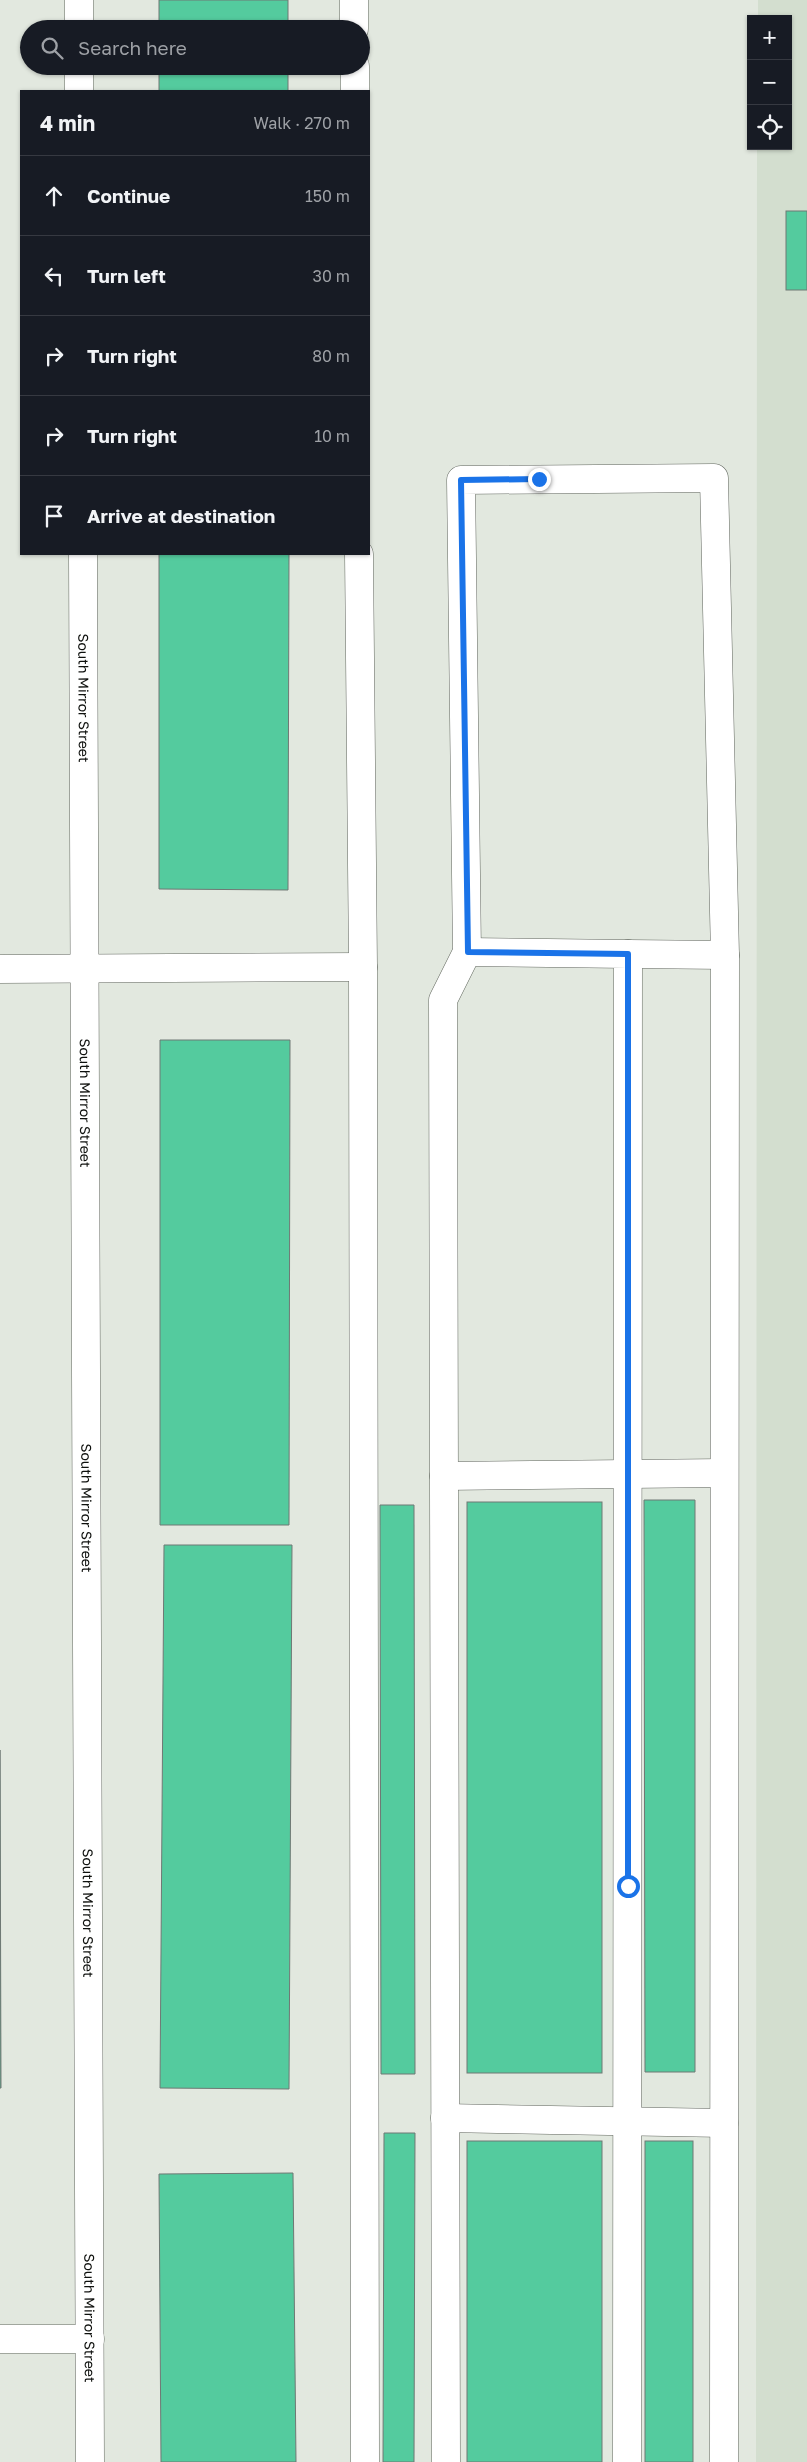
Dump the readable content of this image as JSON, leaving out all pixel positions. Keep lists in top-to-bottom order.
{
  "streets": {
    "street": ["South Mirror Street"]
  },
  "page": {
    "map_buttons": ["+", "−"],
    "search": "Search here",
    "heading": ["4 min", "Walk · 270 m"],
    "list": [
      ["Continue", "150 m"],
      ["Turn left", "30 m"],
      ["Turn right", "80 m"],
      ["Turn right", "10 m"],
      "Arrive at destination"
    ]
  }
}
